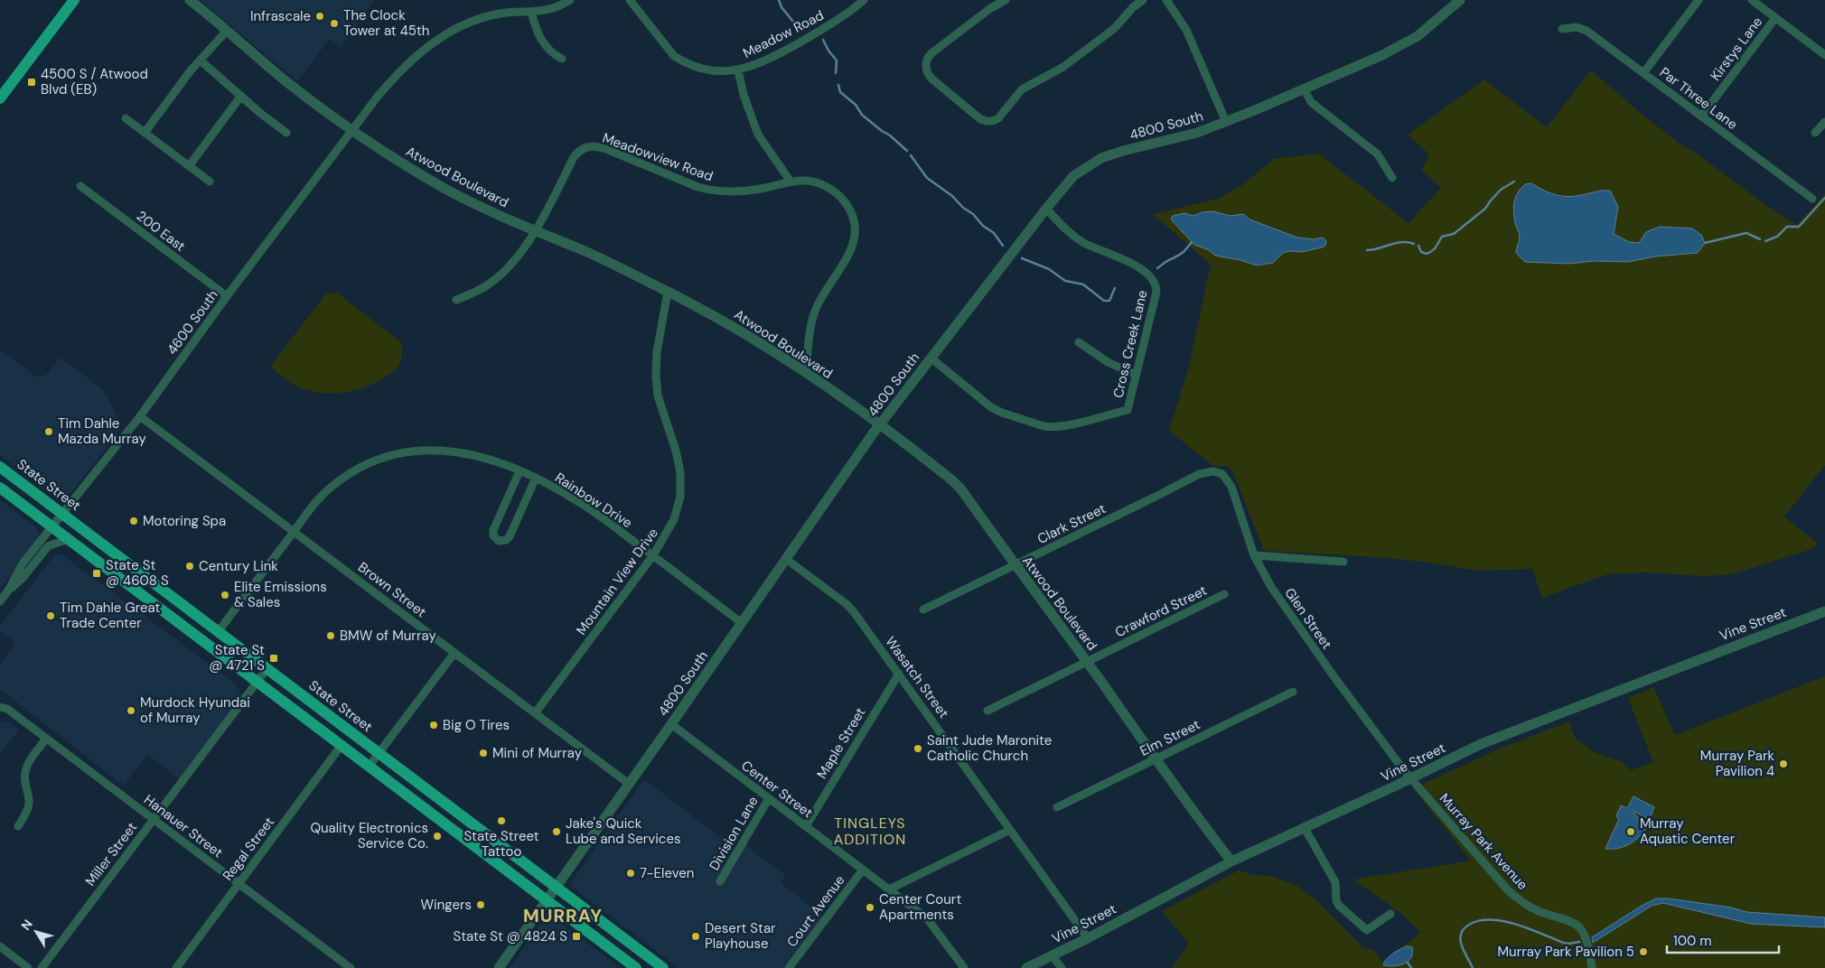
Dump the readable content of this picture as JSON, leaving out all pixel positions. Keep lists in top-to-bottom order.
{
  "streets": {
    "main road": ["State Street"],
    "street": [
      "Meadow Road",
      "Kirstys Lane",
      "Par Three Lane",
      "4800 South",
      "Meadowview Road",
      "Atwood Boulevard",
      "200 East",
      "4600 South",
      "Cross Creek Lane",
      "Rainbow Drive",
      "Clark Street",
      "Mountain View Drive",
      "Brown Street",
      "Crawford Street",
      "Glen Street",
      "Vine Street",
      "Wasatch Street",
      "Elm Street",
      "Maple Street",
      "Center Street",
      "Hanauer Street",
      "Division Lane",
      "Murray Park Avenue",
      "Regal Street",
      "Miller Street",
      "Court Avenue"
    ]
  },
  "crossings": [
    ["Kirstys Lane", "Par Three Lane"],
    ["4800 South", "Atwood Boulevard"],
    ["4800 South", "Cross Creek Lane"],
    ["4800 South", "State Street"],
    ["4800 South", "Rainbow Drive"],
    ["4800 South", "Brown Street"],
    ["4800 South", "Wasatch Street"],
    ["4800 South", "Center Street"],
    ["Meadowview Road", "Atwood Boulevard"],
    ["Atwood Boulevard", "4600 South"],
    ["Atwood Boulevard", "Clark Street"],
    ["Atwood Boulevard", "Mountain View Drive"],
    ["Atwood Boulevard", "Crawford Street"],
    ["Atwood Boulevard", "Vine Street"],
    ["Atwood Boulevard", "Elm Street"],
    ["200 East", "4600 South"],
    ["4600 South", "State Street"],
    ["4600 South", "Brown Street"],
    ["State Street", "Rainbow Drive"],
    ["State Street", "Miller Street"],
    ["Rainbow Drive", "Mountain View Drive"],
    ["Rainbow Drive", "Brown Street"],
    ["Clark Street", "Glen Street"],
    ["Mountain View Drive", "Brown Street"],
    ["Glen Street", "Vine Street"],
    ["Glen Street", "Murray Park Avenue"],
    ["Vine Street", "Wasatch Street"],
    ["Vine Street", "Murray Park Avenue"],
    ["Wasatch Street", "Maple Street"],
    ["Maple Street", "Center Street"],
    ["Center Street", "Division Lane"],
    ["Center Street", "Court Avenue"],
    ["Hanauer Street", "Regal Street"],
    ["Hanauer Street", "Miller Street"]
  ],
  "districts": ["TINGLEYS ADDITION", "MURRAY"],
  "places": {
    "other": [
      "Infrascale",
      "The Clock Tower at 45th",
      "Tim Dahle Mazda Murray",
      "Motoring Spa",
      "Century Link",
      "Elite Emissions & Sales",
      "Tim Dahle Great Trade Center",
      "BMW of Murray",
      "Murdock Hyundai of Murray",
      "Big O Tires",
      "Saint Jude Maronite Catholic Church",
      "Mini of Murray",
      "Murray Park Pavilion 4",
      "State Street Tattoo",
      "Jake's Quick Lube and Services",
      "Murray Aquatic Center",
      "Quality Electronics Service Co.",
      "7-Eleven",
      "Wingers",
      "Center Court Apartments",
      "Desert Star Playhouse",
      "Murray Park Pavilion 5"
    ],
    "transit": [
      "4500 S / Atwood Blvd (EB)",
      "State St @ 4608 S",
      "State St @ 4721 S",
      "State St @ 4824 S"
    ]
  },
  "scale_bar": "100 m",
  "north": "top left"
}
